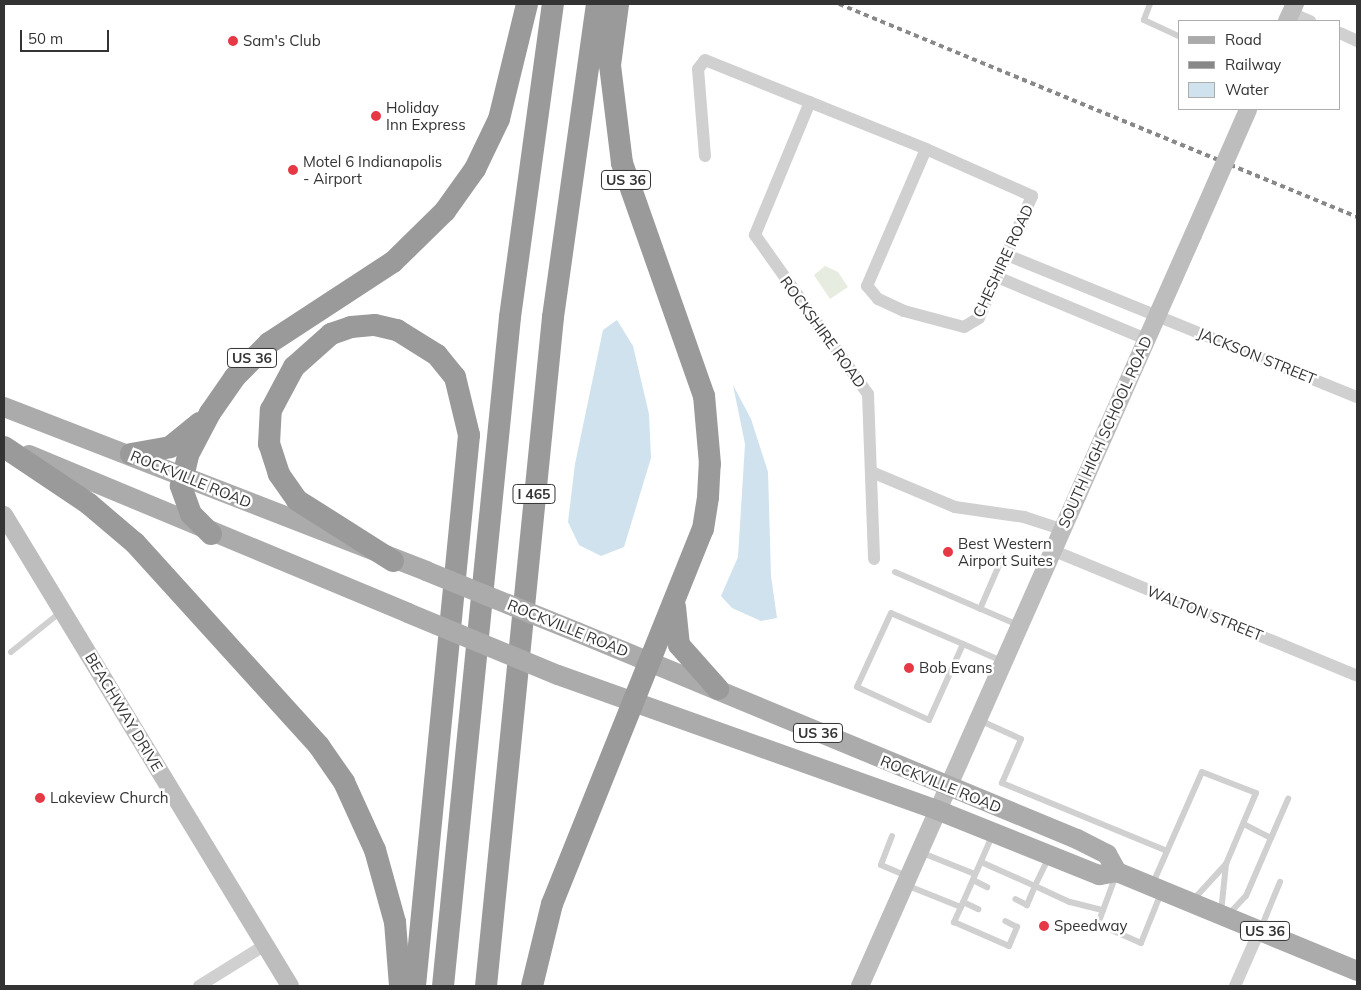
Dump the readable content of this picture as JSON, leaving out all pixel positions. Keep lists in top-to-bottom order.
{
  "streets": {
    "highway": ["US 36", "I 465"],
    "main road": ["ROCKVILLE ROAD"],
    "street": [
      "CHESHIRE ROAD",
      "ROCKSHIRE ROAD",
      "JACKSON STREET",
      "SOUTH HIGH SCHOOL ROAD",
      "WALTON STREET",
      "BEACHWAY DRIVE"
    ]
  },
  "crossings": [
    ["US 36", "ROCKVILLE ROAD"],
    ["CHESHIRE ROAD", "ROCKSHIRE ROAD"],
    ["CHESHIRE ROAD", "JACKSON STREET"],
    ["JACKSON STREET", "SOUTH HIGH SCHOOL ROAD"],
    ["SOUTH HIGH SCHOOL ROAD", "ROCKVILLE ROAD"],
    ["SOUTH HIGH SCHOOL ROAD", "WALTON STREET"]
  ],
  "places": [
    "Sam's Club",
    "Holiday Inn Express",
    "Motel 6 Indianapolis - Airport",
    "Best Western Airport Suites",
    "Bob Evans",
    "Lakeview Church",
    "Speedway"
  ],
  "legend": ["Road", "Railway", "Water"],
  "scale_bar": "50 m"
}
